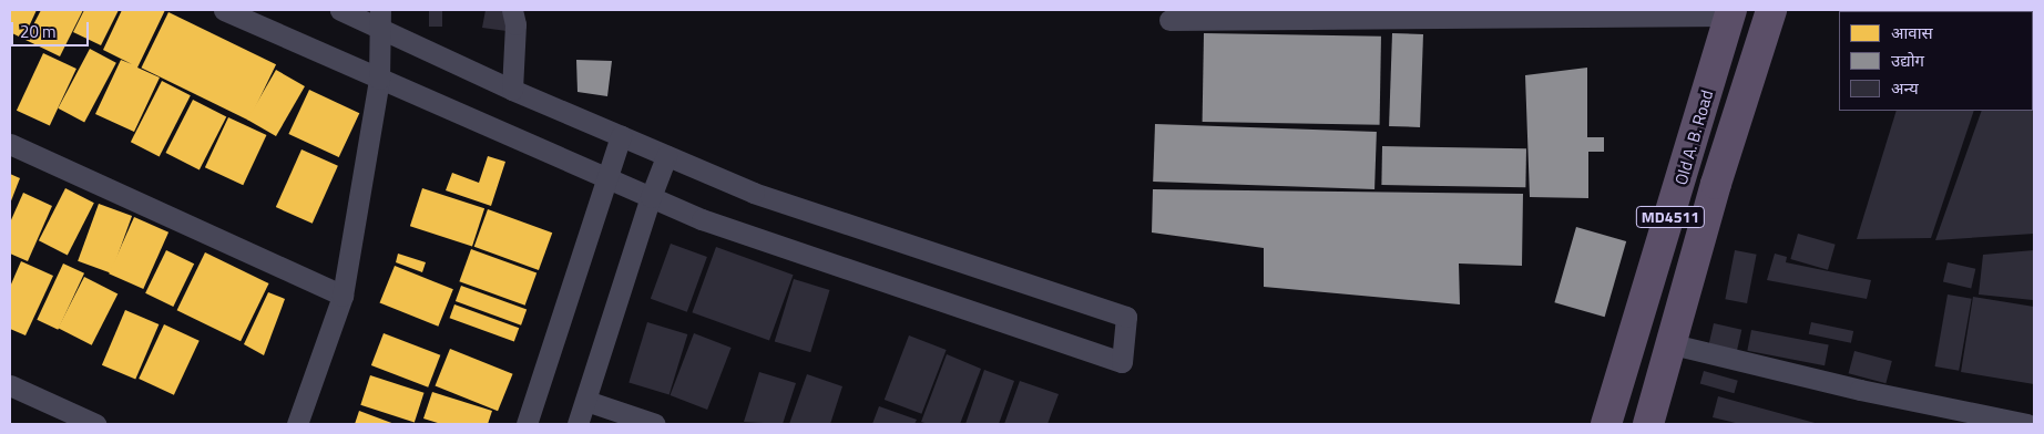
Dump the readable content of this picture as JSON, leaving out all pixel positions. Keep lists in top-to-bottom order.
{
  "streets": {
    "main road": ["Old A. B. Road", "MD4511"]
  },
  "legend": ["आवास", "उद्योग", "अन्य"],
  "scale_bar": "20 m"
}
